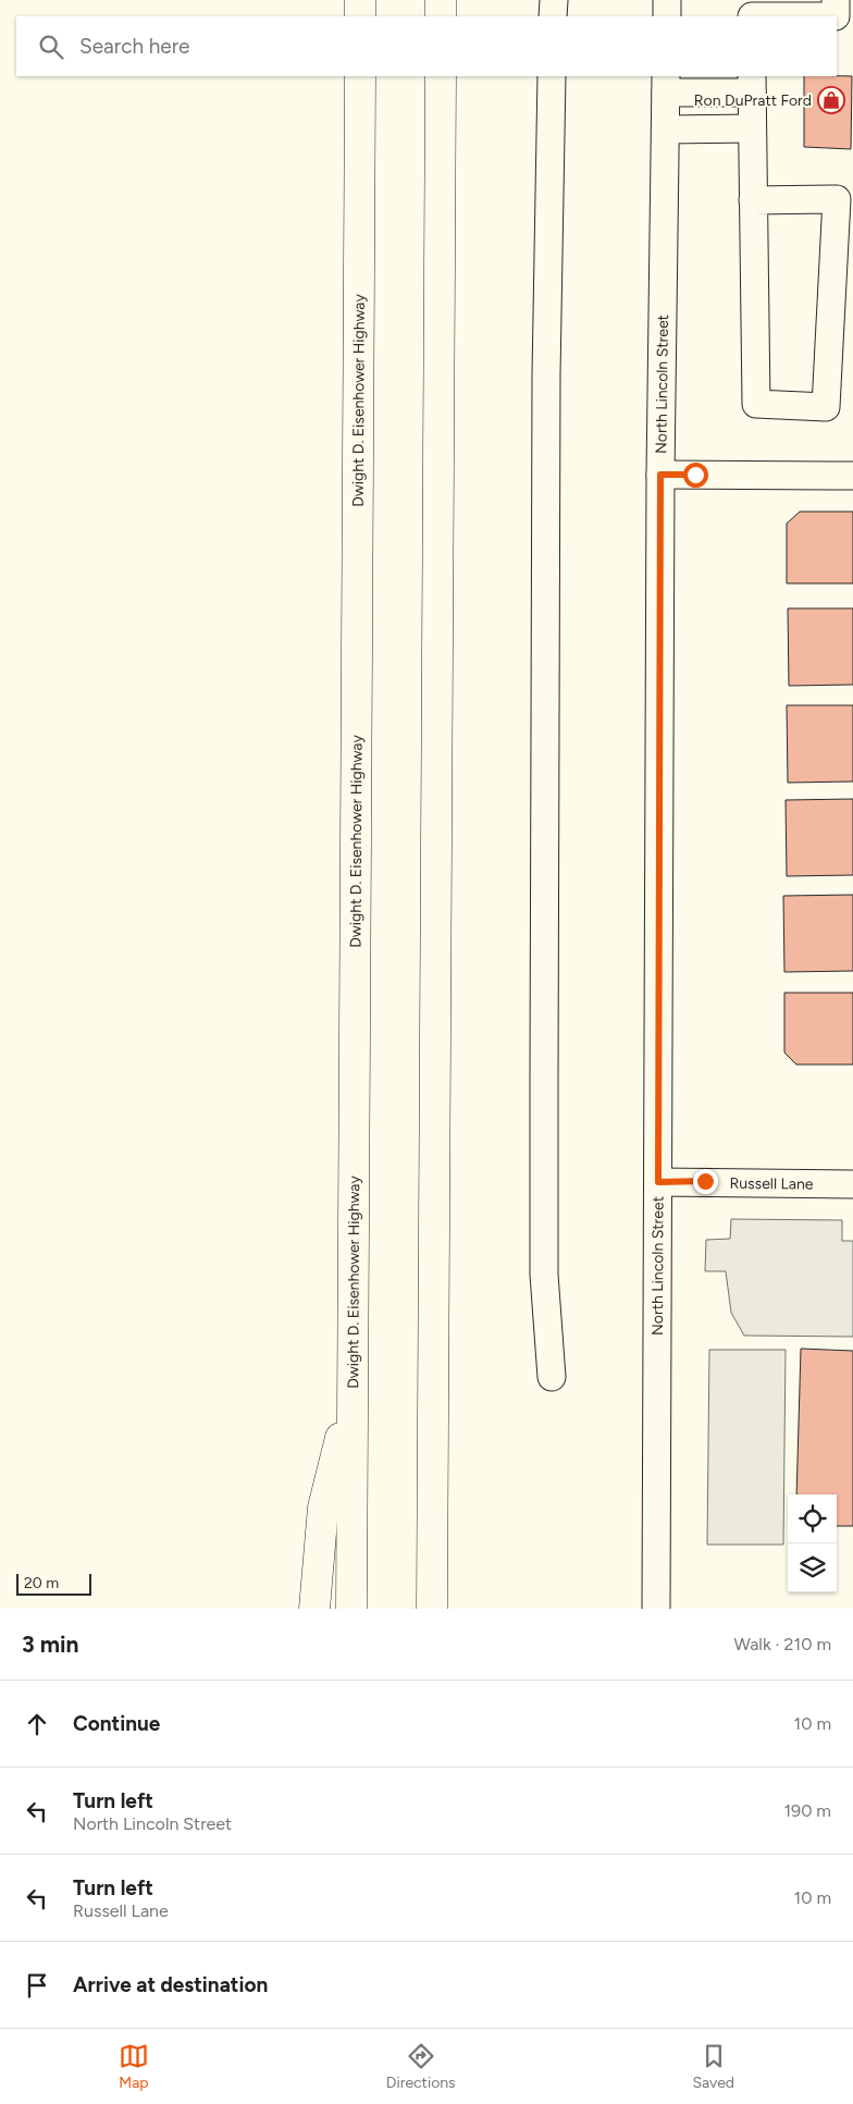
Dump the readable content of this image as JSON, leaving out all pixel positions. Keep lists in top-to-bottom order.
{
  "streets": {
    "highway": ["Dwight D. Eisenhower Highway"],
    "street": ["North Lincoln Street", "Russell Lane"]
  },
  "crossings": [
    ["North Lincoln Street", "Russell Lane"]
  ],
  "places": {
    "shop": ["Ron DuPratt Ford"]
  },
  "scale_bar": "20 m",
  "page": {
    "search": "Search here",
    "scale": "20 m",
    "heading": ["3 min", "Walk · 210 m"],
    "list": [
      ["Continue", "10 m"],
      ["Turn left", "North Lincoln Street", "190 m"],
      ["Turn left", "Russell Lane", "10 m"],
      "Arrive at destination"
    ],
    "nav": ["Map", "Directions", "Saved"]
  }
}
